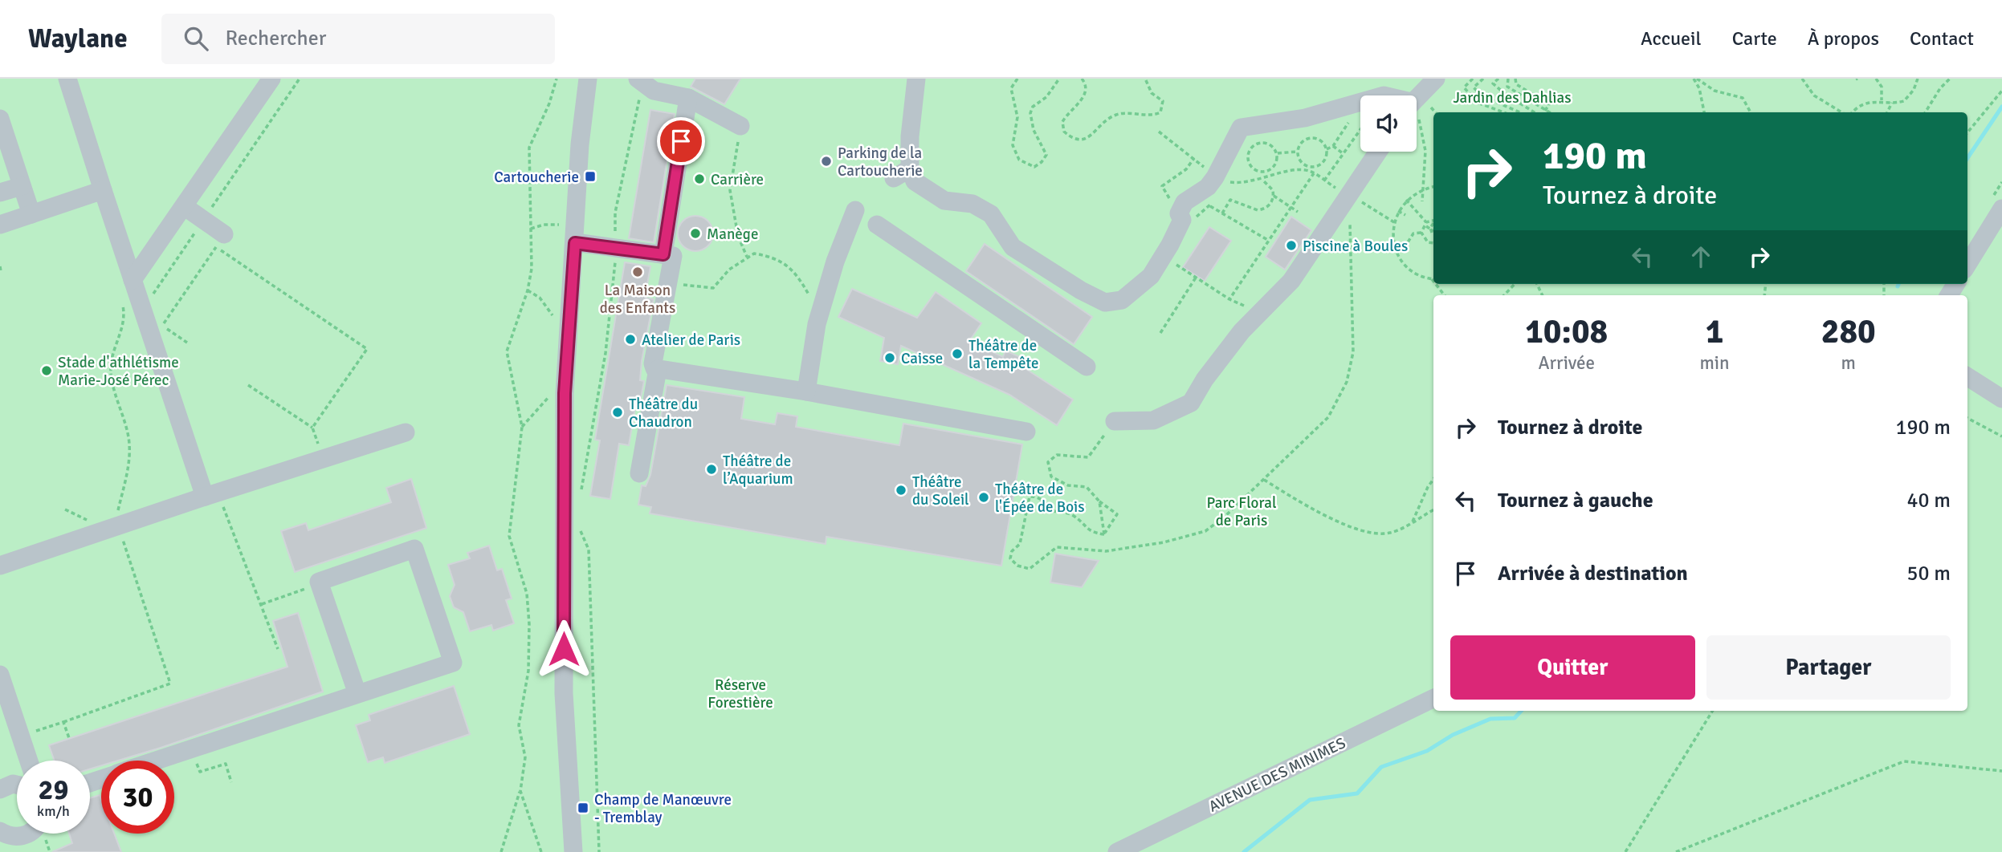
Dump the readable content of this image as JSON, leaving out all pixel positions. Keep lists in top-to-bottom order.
{
  "streets": {
    "street": ["AVENUE DES MINIMES"]
  },
  "parks": ["Jardin des Dahlias", "Parc Floral de Paris", "Réserve Forestière"],
  "places": {
    "other": [
      "Parking de la Cartoucherie",
      "Carrière",
      "Manège",
      "Piscine à Boules",
      "La Maison des Enfants",
      "Atelier de Paris",
      "Théâtre de la Tempête",
      "Caisse",
      "Stade d'athlétisme Marie-José Pérec",
      "Théâtre du Chaudron",
      "Théâtre de l’Aquarium",
      "Théâtre du Soleil",
      "Théâtre de l'Épée de Bois"
    ],
    "transit": ["Cartoucherie", "Champ de Manœuvre - Tremblay"]
  },
  "page": {
    "header": "Waylane",
    "search": "Rechercher",
    "nav": [
      "Accueil",
      "Carte",
      "À propos",
      "Contact"
    ],
    "turn": ["190 m", "Tournez à droite"],
    "eta": [
      "10:08",
      "Arrivée",
      "1",
      "min",
      "280",
      "m"
    ],
    "list": [
      {
        "name": "Tournez à droite",
        "value": "190 m"
      },
      {
        "name": "Tournez à gauche",
        "value": "40 m"
      },
      {
        "name": "Arrivée à destination",
        "value": "50 m"
      }
    ],
    "buttons": ["Quitter", "Partager"],
    "speed": "29 km/h",
    "limit": "30"
  }
}
